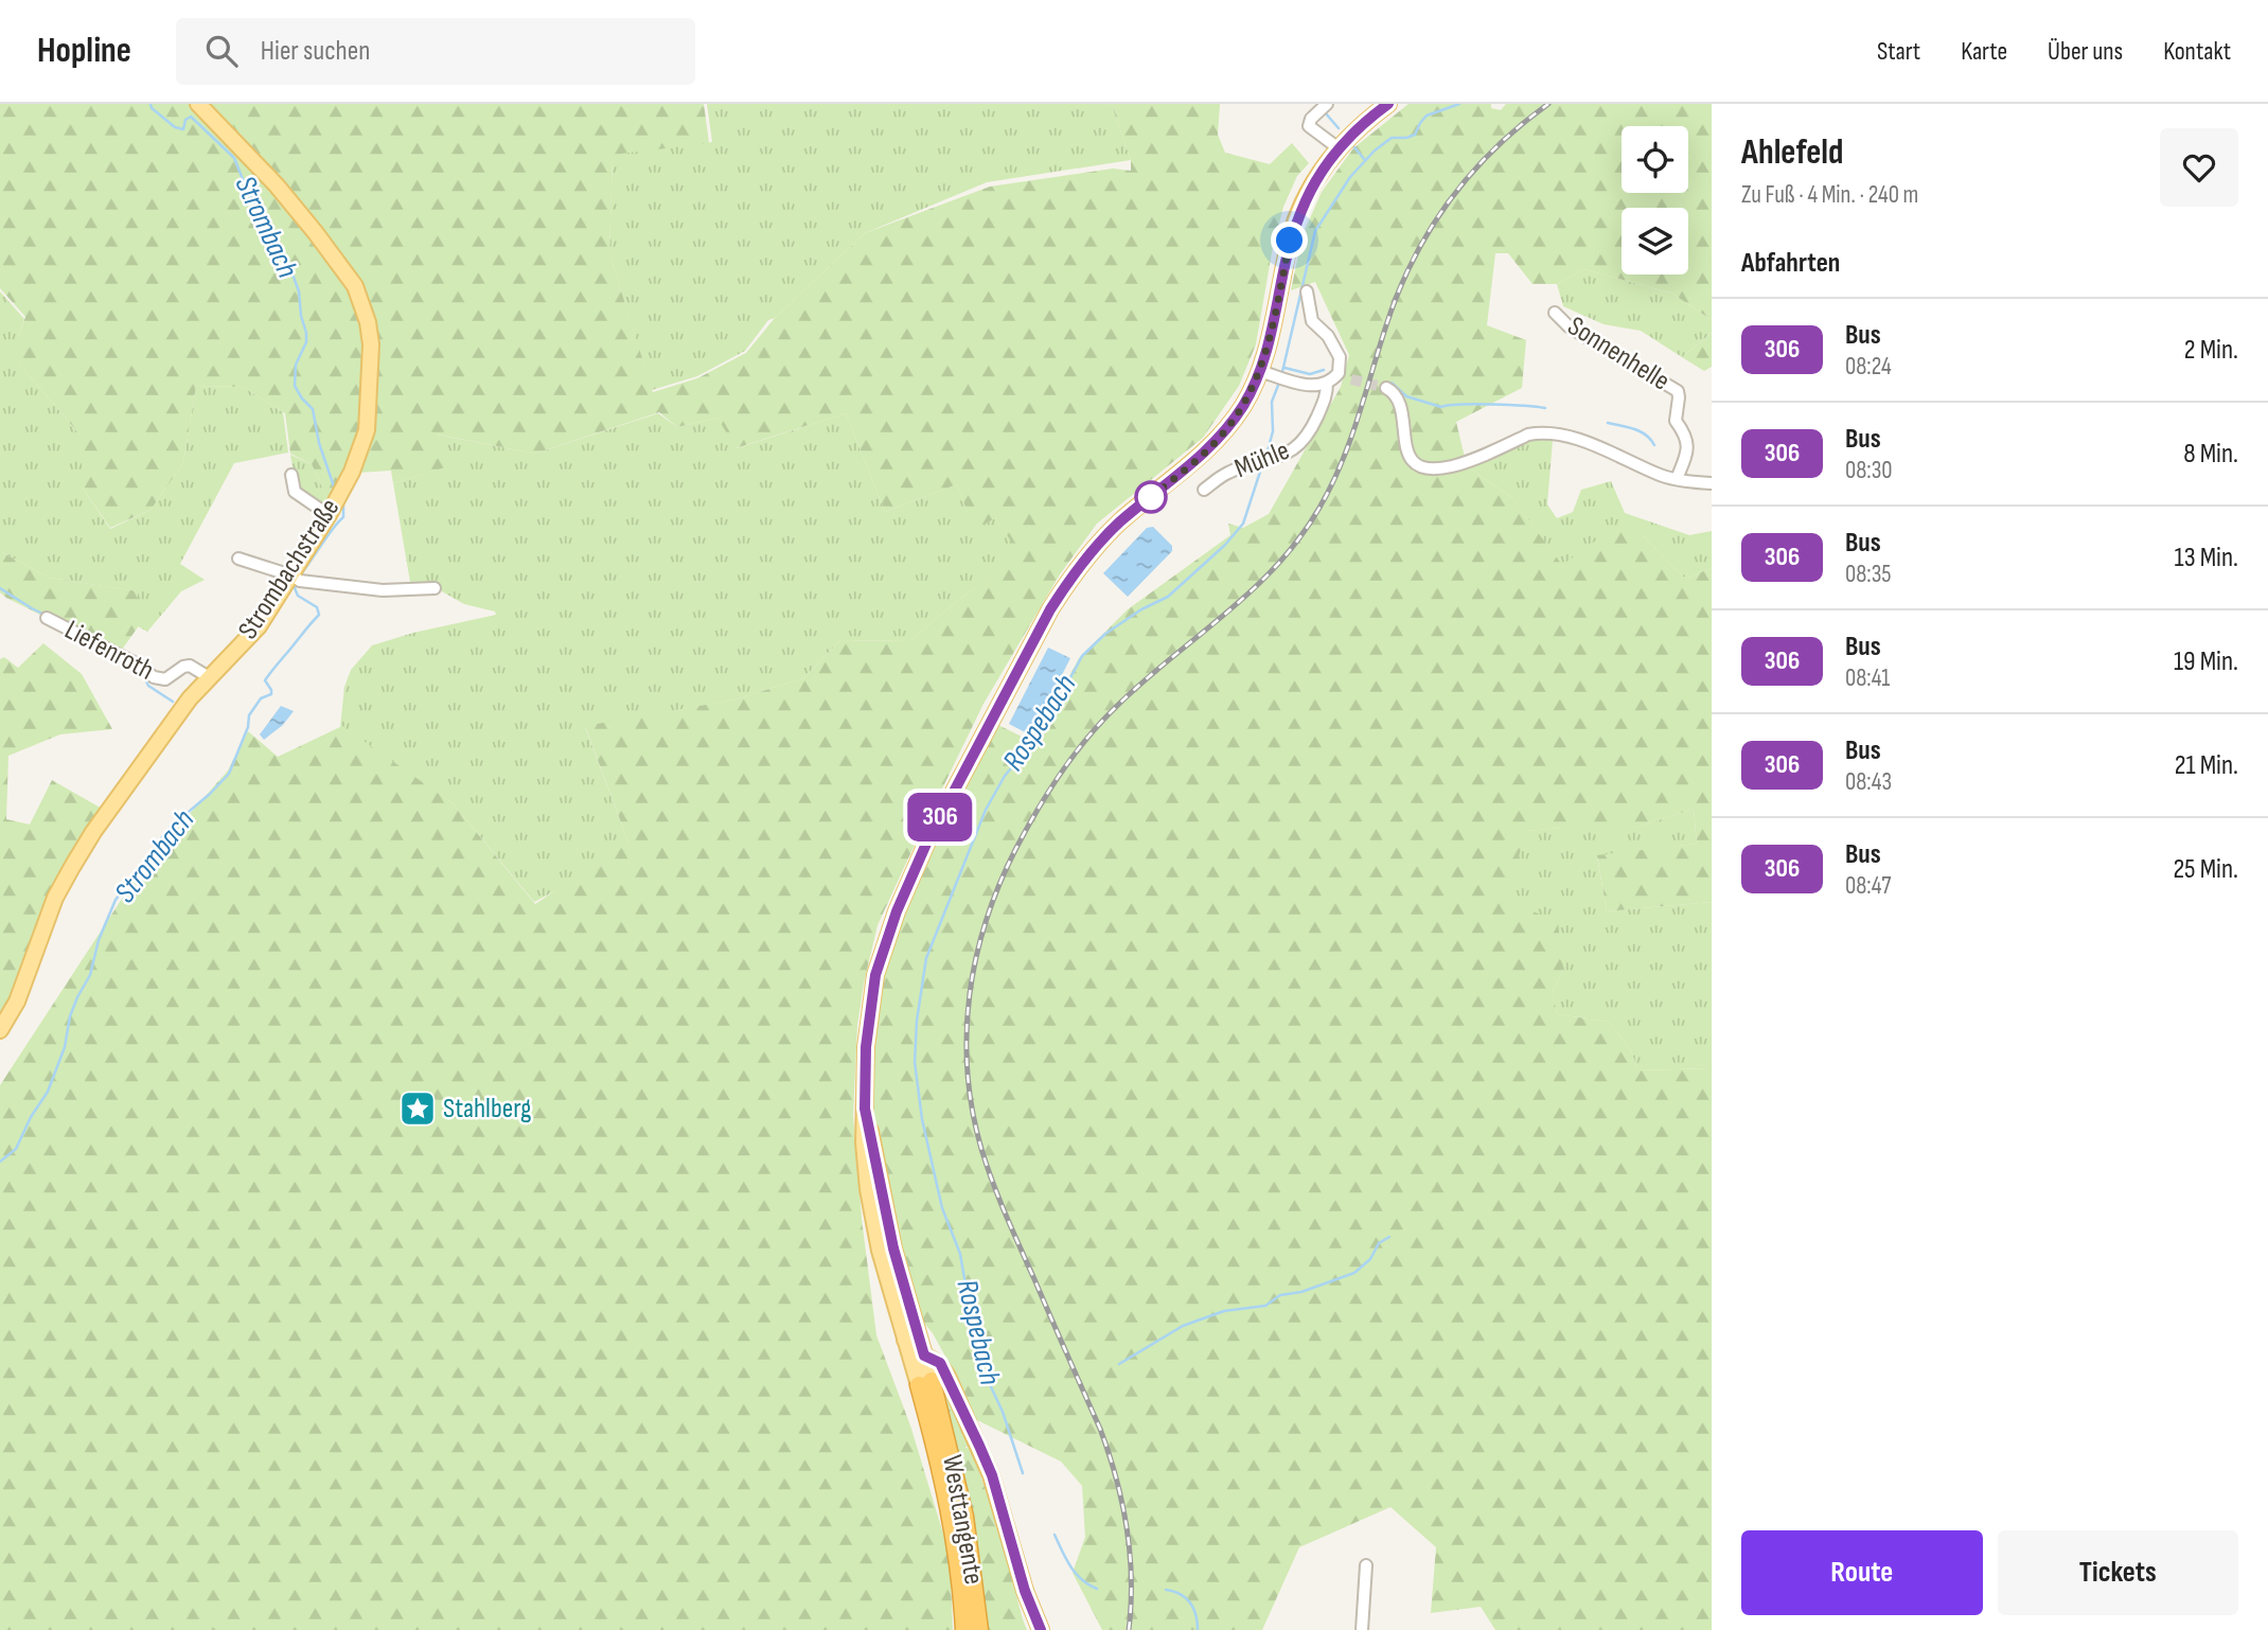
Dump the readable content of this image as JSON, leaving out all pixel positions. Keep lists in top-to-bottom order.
{
  "streets": {
    "highway": ["Westtangente"],
    "main road": ["Strombachstraße"],
    "street": ["Sonnenhelle", "Mühle", "Liefenroth"]
  },
  "crossings": [
    ["Strombachstraße", "Liefenroth"]
  ],
  "water": ["Strombach", "Rospebach"],
  "places": {
    "place": ["Stahlberg"]
  },
  "lines": ["bus line 306"],
  "page": {
    "header": "Hopline",
    "search": "Hier suchen",
    "nav": [
      "Start",
      "Karte",
      "Über uns",
      "Kontakt"
    ],
    "on_map": "306",
    "heading": [
      ["Ahlefeld", "Zu Fuß · 4 Min. · 240 m"],
      "Abfahrten"
    ],
    "list": [
      {
        "mark": "306",
        "name": "Bus",
        "note": "08:24",
        "value": "2 Min."
      },
      {
        "mark": "306",
        "name": "Bus",
        "note": "08:30",
        "value": "8 Min."
      },
      {
        "mark": "306",
        "name": "Bus",
        "note": "08:35",
        "value": "13 Min."
      },
      {
        "mark": "306",
        "name": "Bus",
        "note": "08:41",
        "value": "19 Min."
      },
      {
        "mark": "306",
        "name": "Bus",
        "note": "08:43",
        "value": "21 Min."
      },
      {
        "mark": "306",
        "name": "Bus",
        "note": "08:47",
        "value": "25 Min."
      }
    ],
    "buttons": ["Route", "Tickets"]
  }
}
